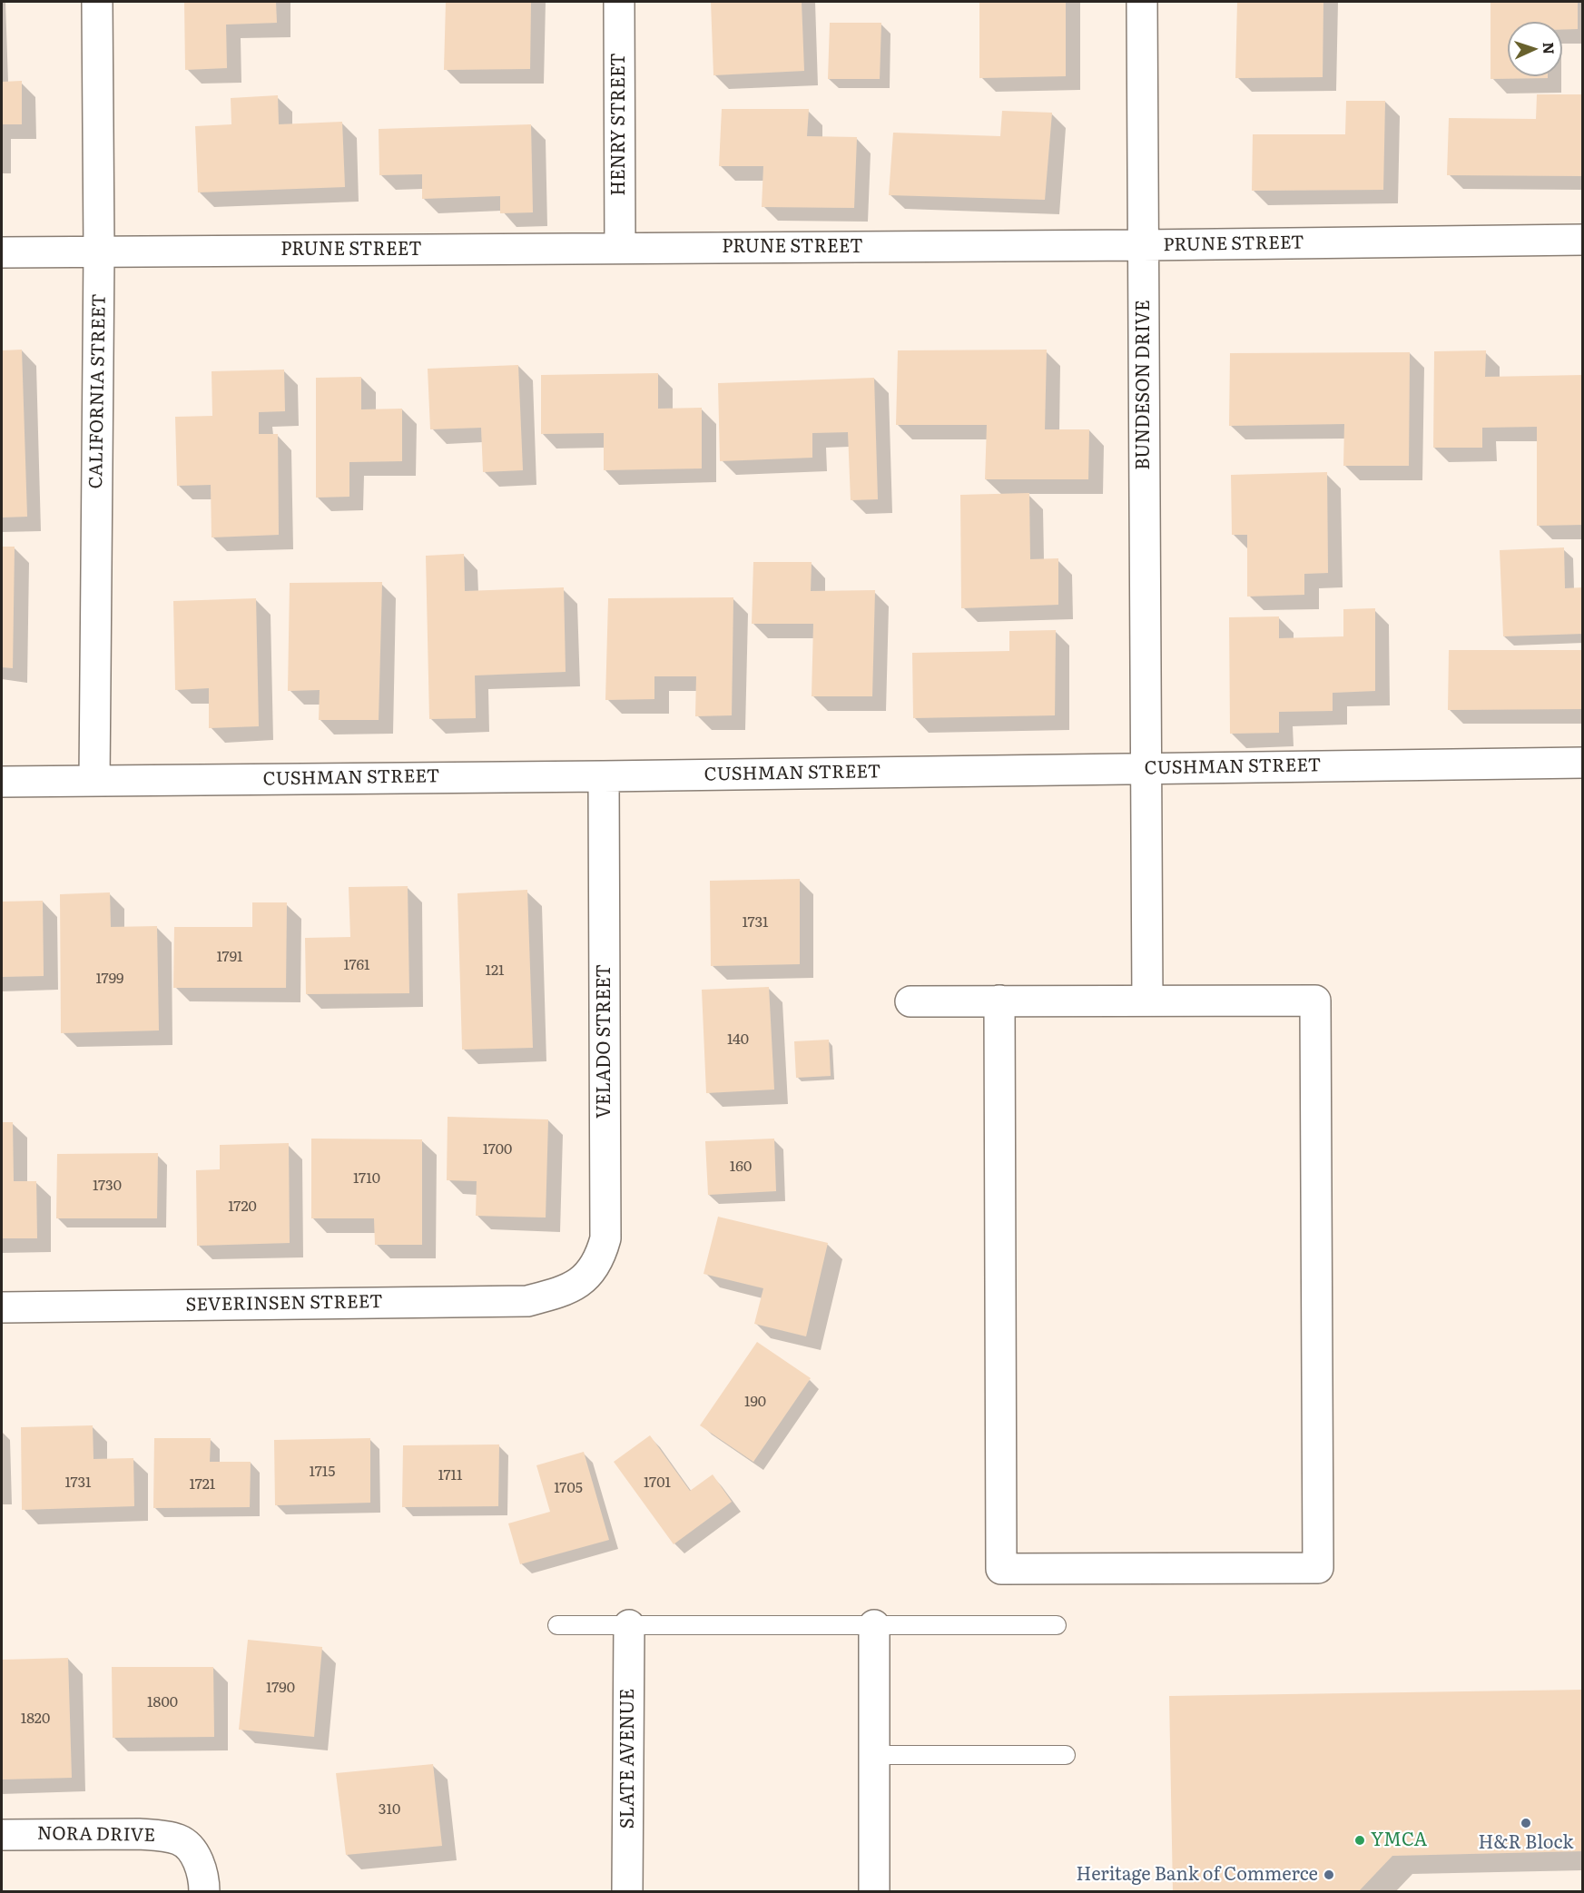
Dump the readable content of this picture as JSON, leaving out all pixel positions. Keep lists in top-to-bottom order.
{
  "streets": {
    "street": [
      "HENRY STREET",
      "PRUNE STREET",
      "BUNDESON DRIVE",
      "CALIFORNIA STREET",
      "CUSHMAN STREET",
      "VELADO STREET",
      "SEVERINSEN STREET",
      "SLATE AVENUE",
      "NORA DRIVE"
    ]
  },
  "crossings": [
    ["HENRY STREET", "PRUNE STREET"],
    ["PRUNE STREET", "BUNDESON DRIVE"],
    ["PRUNE STREET", "CALIFORNIA STREET"],
    ["BUNDESON DRIVE", "CUSHMAN STREET"],
    ["CALIFORNIA STREET", "CUSHMAN STREET"],
    ["CUSHMAN STREET", "VELADO STREET"],
    ["VELADO STREET", "SEVERINSEN STREET"]
  ],
  "places": ["H&R Block", "YMCA", "Heritage Bank of Commerce"],
  "house_numbers": [
    "1731",
    "1791",
    "1761",
    "121",
    "1799",
    "140",
    "1700",
    "160",
    "1710",
    "1730",
    "1720",
    "190",
    "1715",
    "1711",
    "1731",
    "1701",
    "1721",
    "1705",
    "1790",
    "1800",
    "1820",
    "310"
  ],
  "north": "right"
}
